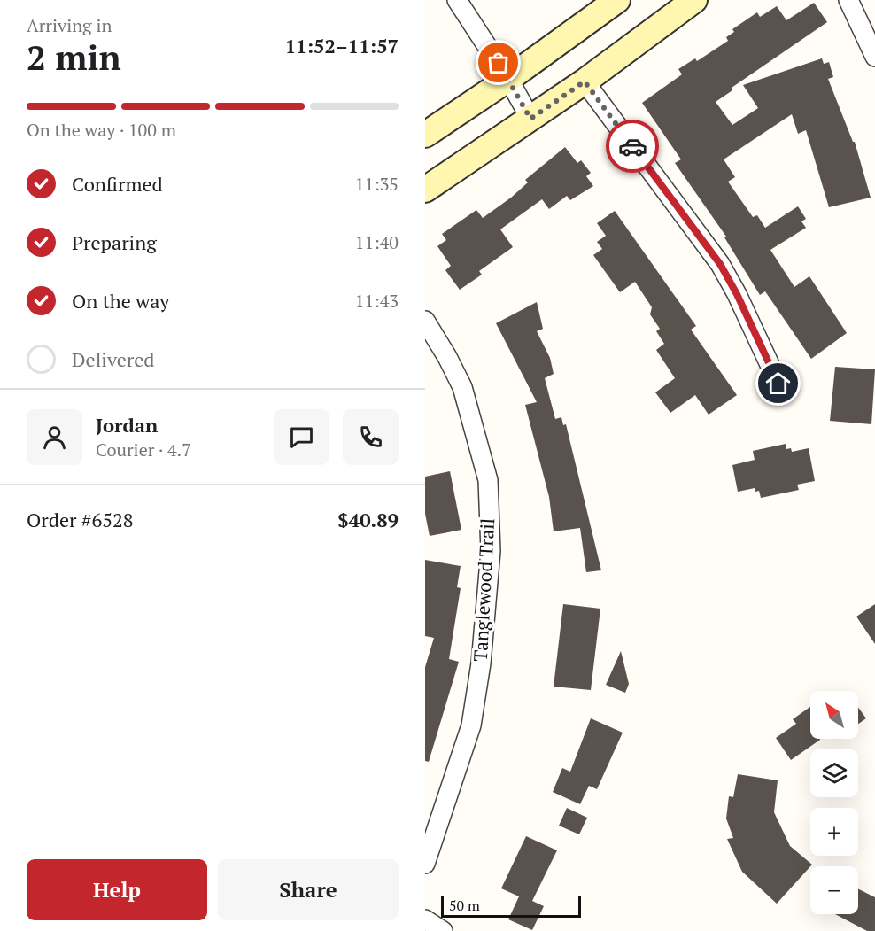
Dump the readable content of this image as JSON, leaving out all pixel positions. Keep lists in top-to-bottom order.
{
  "streets": {
    "street": ["Tanglewood Trail"]
  },
  "scale_bar": "50 m",
  "north": "top left",
  "page": {
    "heading": ["2 min", "Arriving in", "11:52–11:57"],
    "panel": [
      "Jordan",
      "Courier · 4.7",
      "Order #6528",
      "$40.89"
    ],
    "bar": "On the way · 100 m",
    "list": [
      ["Confirmed", "11:35"],
      ["Preparing", "11:40"],
      ["On the way", "11:43"],
      "Delivered"
    ],
    "map_buttons": ["+", "−"],
    "buttons": ["Help", "Share"],
    "scale": "50 m"
  }
}
